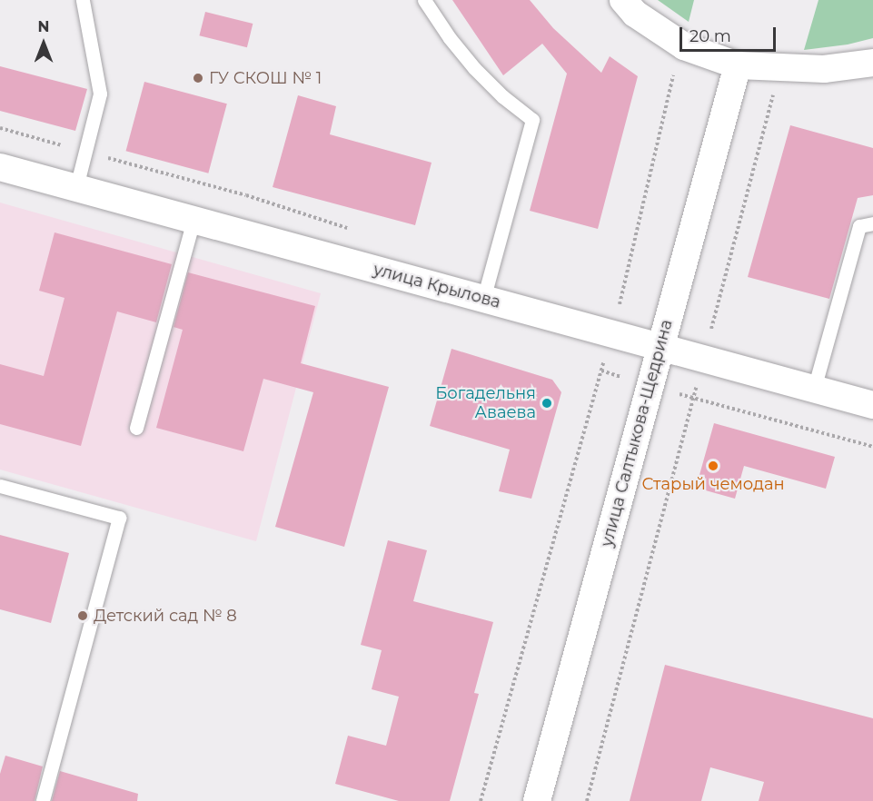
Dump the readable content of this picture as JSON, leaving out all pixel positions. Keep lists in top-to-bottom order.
{
  "streets": {
    "street": ["улица Крылова", "улица Салтыкова-Щедрина"]
  },
  "crossings": [
    ["улица Крылова", "улица Салтыкова-Щедрина"]
  ],
  "places": [
    "ГУ СКОШ № 1",
    "Богадельня Аваева",
    "Старый чемодан",
    "Детский сад № 8"
  ],
  "scale_bar": "20 m",
  "north": "top"
}
